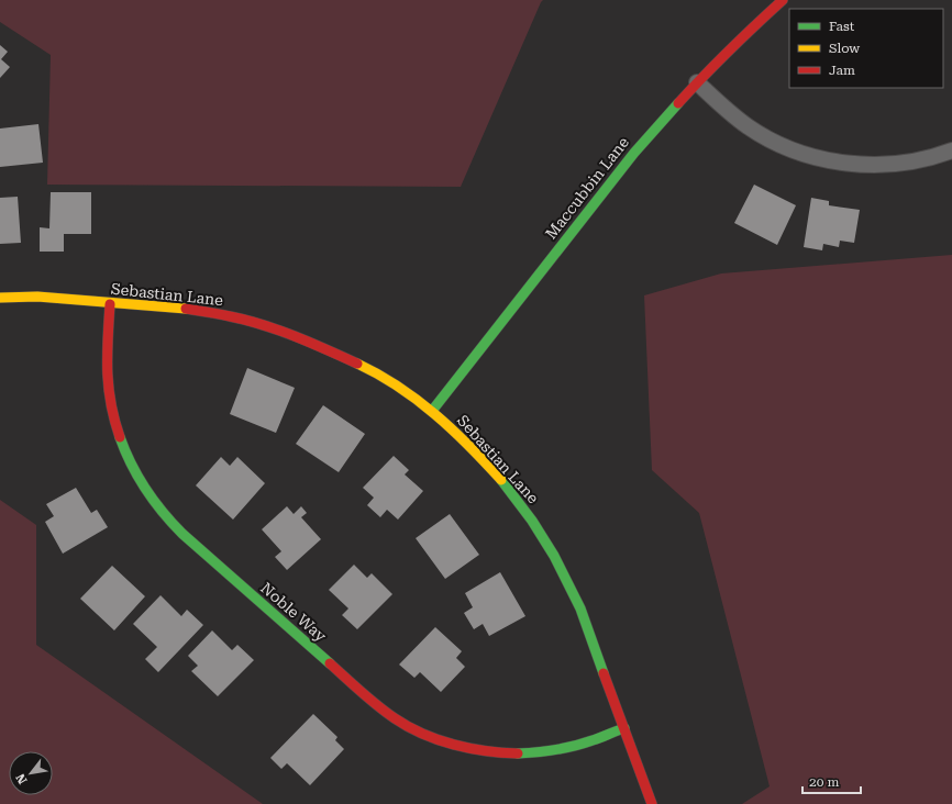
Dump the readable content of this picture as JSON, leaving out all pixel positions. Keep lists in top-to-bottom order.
{
  "streets": {
    "street": ["Maccubbin Lane", "Sebastian Lane", "Noble Way"]
  },
  "crossings": [
    ["Maccubbin Lane", "Sebastian Lane"],
    ["Sebastian Lane", "Noble Way"]
  ],
  "legend": ["Fast", "Slow", "Jam"],
  "scale_bar": "20 m",
  "north": "bottom left"
}
